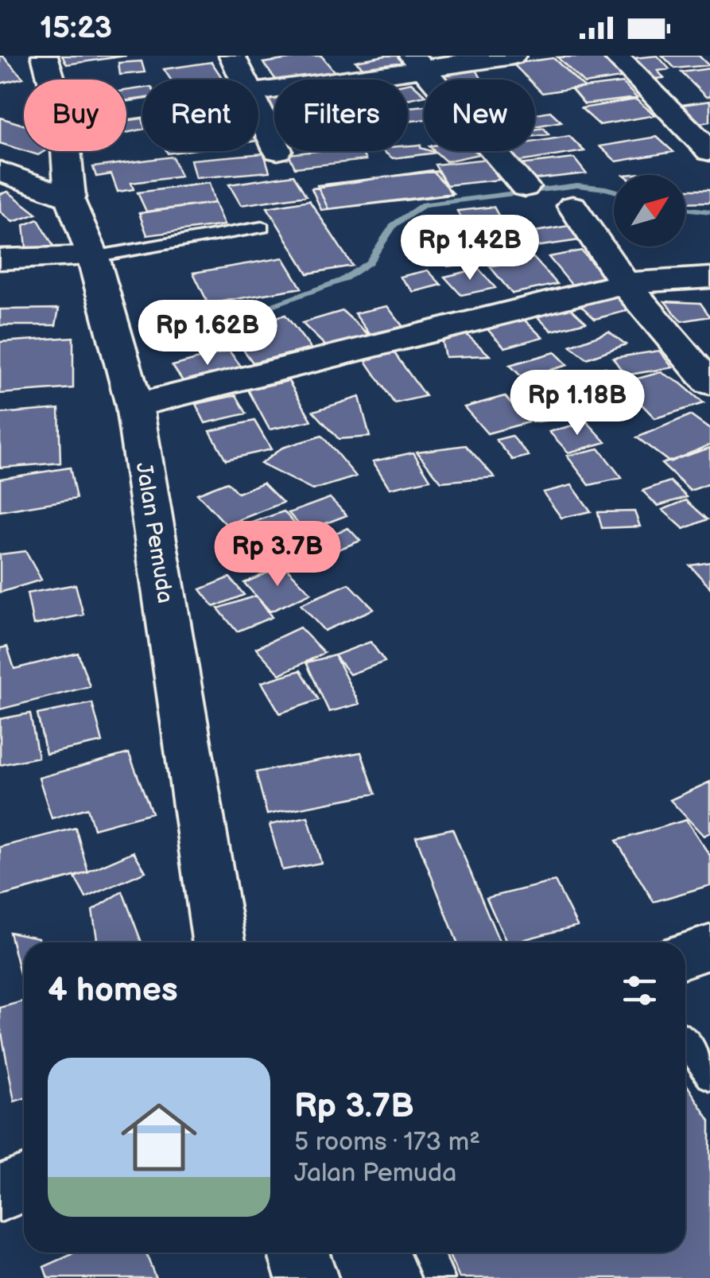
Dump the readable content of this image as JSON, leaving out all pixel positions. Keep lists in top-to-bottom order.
{
  "streets": {
    "street": ["Jalan Pemuda"]
  },
  "north": "top right",
  "page": {
    "status": "15:23",
    "chip": [
      "Buy",
      "Rent",
      "Filters",
      "New"
    ],
    "price": [
      "Rp 1.42B",
      "Rp 1.62B",
      "Rp 1.18B",
      "Rp 3.7B"
    ],
    "heading": "4 homes",
    "list": [
      {
        "name": "Rp 3.7B",
        "note": "5 rooms · 173 m² · Jalan Pemuda"
      }
    ]
  }
}
